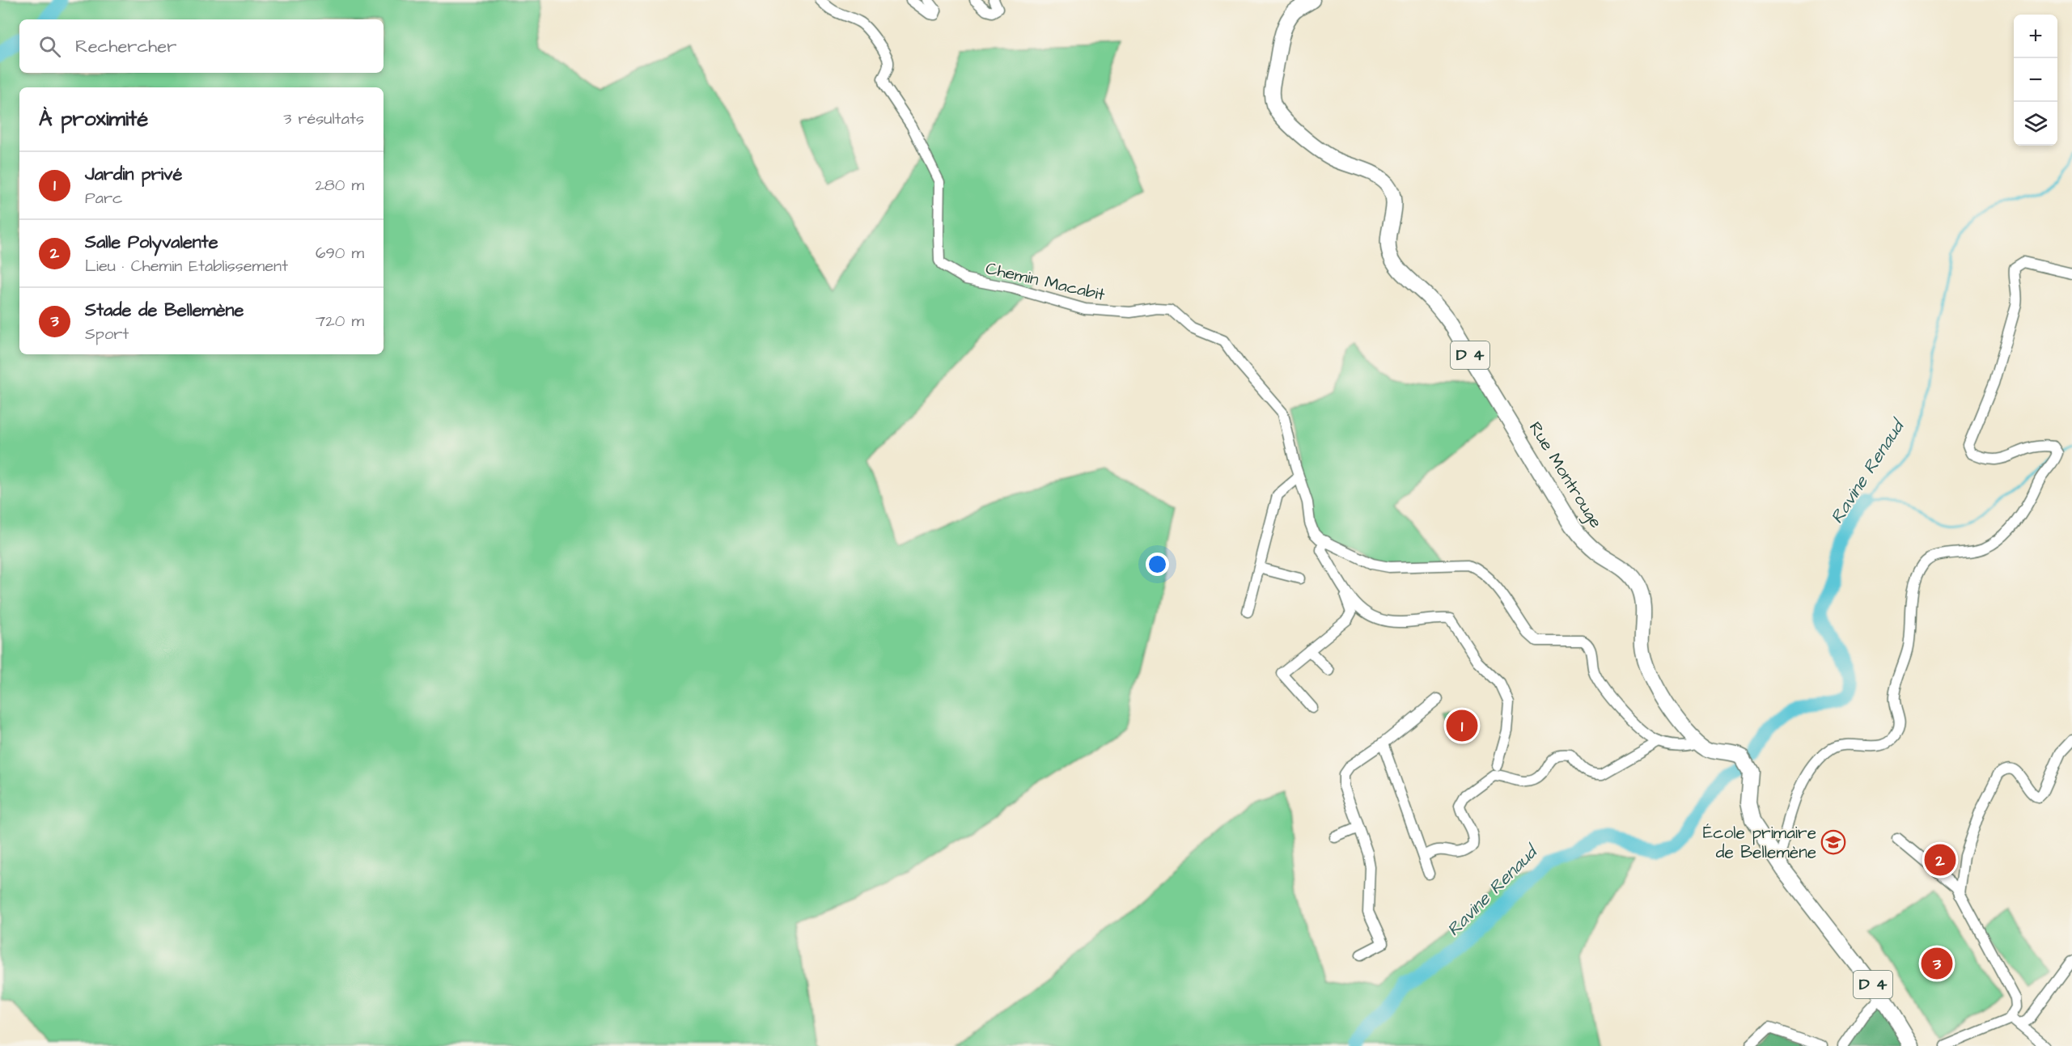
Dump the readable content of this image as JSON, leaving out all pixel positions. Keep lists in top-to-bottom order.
{
  "streets": {
    "main road": ["D 4", "Rue Montrouge"],
    "street": ["Chemin Macabit"]
  },
  "water": ["Ravine Renaud"],
  "places": {
    "school or university": ["École primaire de Bellemène"]
  },
  "page": {
    "map_buttons": ["+", "−"],
    "search": "Rechercher",
    "heading": ["À proximité", "3 résultats"],
    "list": [
      {
        "mark": "1",
        "name": "Jardin privé",
        "note": "Parc",
        "value": "280 m"
      },
      {
        "mark": "2",
        "name": "Salle Polyvalente",
        "note": "Lieu · Chemin Etablissement",
        "value": "690 m"
      },
      {
        "mark": "3",
        "name": "Stade de Bellemène",
        "note": "Sport",
        "value": "720 m"
      }
    ],
    "pins": ["1", "2", "3"]
  }
}
